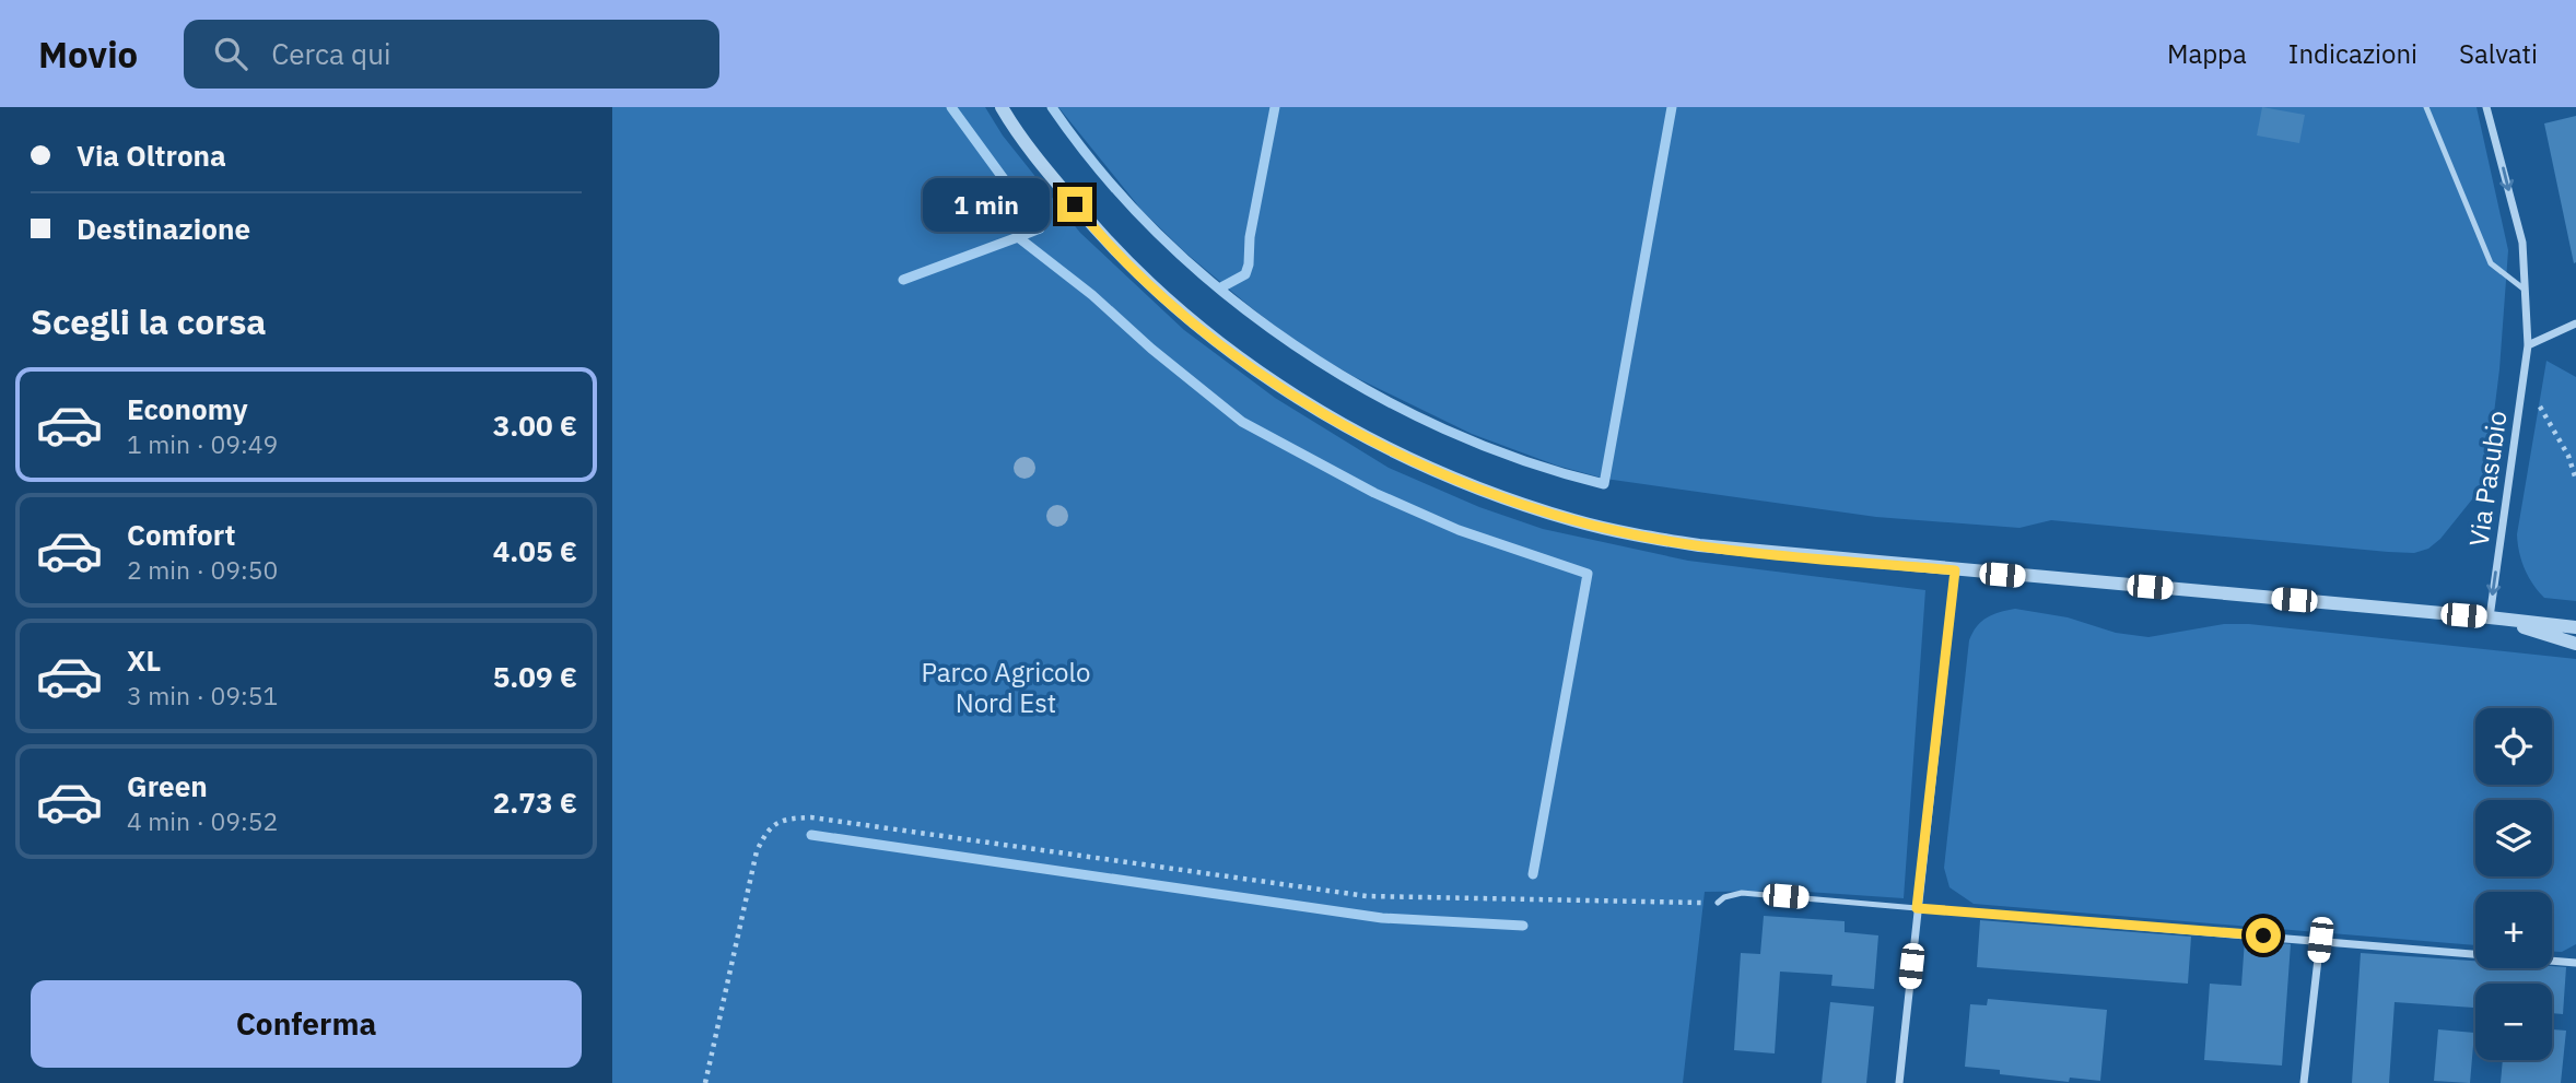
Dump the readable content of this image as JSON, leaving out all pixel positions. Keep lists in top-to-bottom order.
{
  "streets": {
    "street": ["Via Pasubio"]
  },
  "one_way": ["Via Pasubio"],
  "parks": ["Parco Agricolo Nord Est"],
  "page": {
    "header": "Movio",
    "search": "Cerca qui",
    "nav": ["Mappa", "Indicazioni", "Salvati"],
    "banner": ["Via Oltrona", "Destinazione"],
    "bubble": "1 min",
    "heading": "Scegli la corsa",
    "list": [
      {
        "name": "Economy",
        "note": "1 min · 09:49",
        "value": "3.00 €"
      },
      {
        "name": "Comfort",
        "note": "2 min · 09:50",
        "value": "4.05 €"
      },
      {
        "name": "XL",
        "note": "3 min · 09:51",
        "value": "5.09 €"
      },
      {
        "name": "Green",
        "note": "4 min · 09:52",
        "value": "2.73 €"
      }
    ],
    "map_buttons": ["+", "−"],
    "buttons": "Conferma"
  }
}
